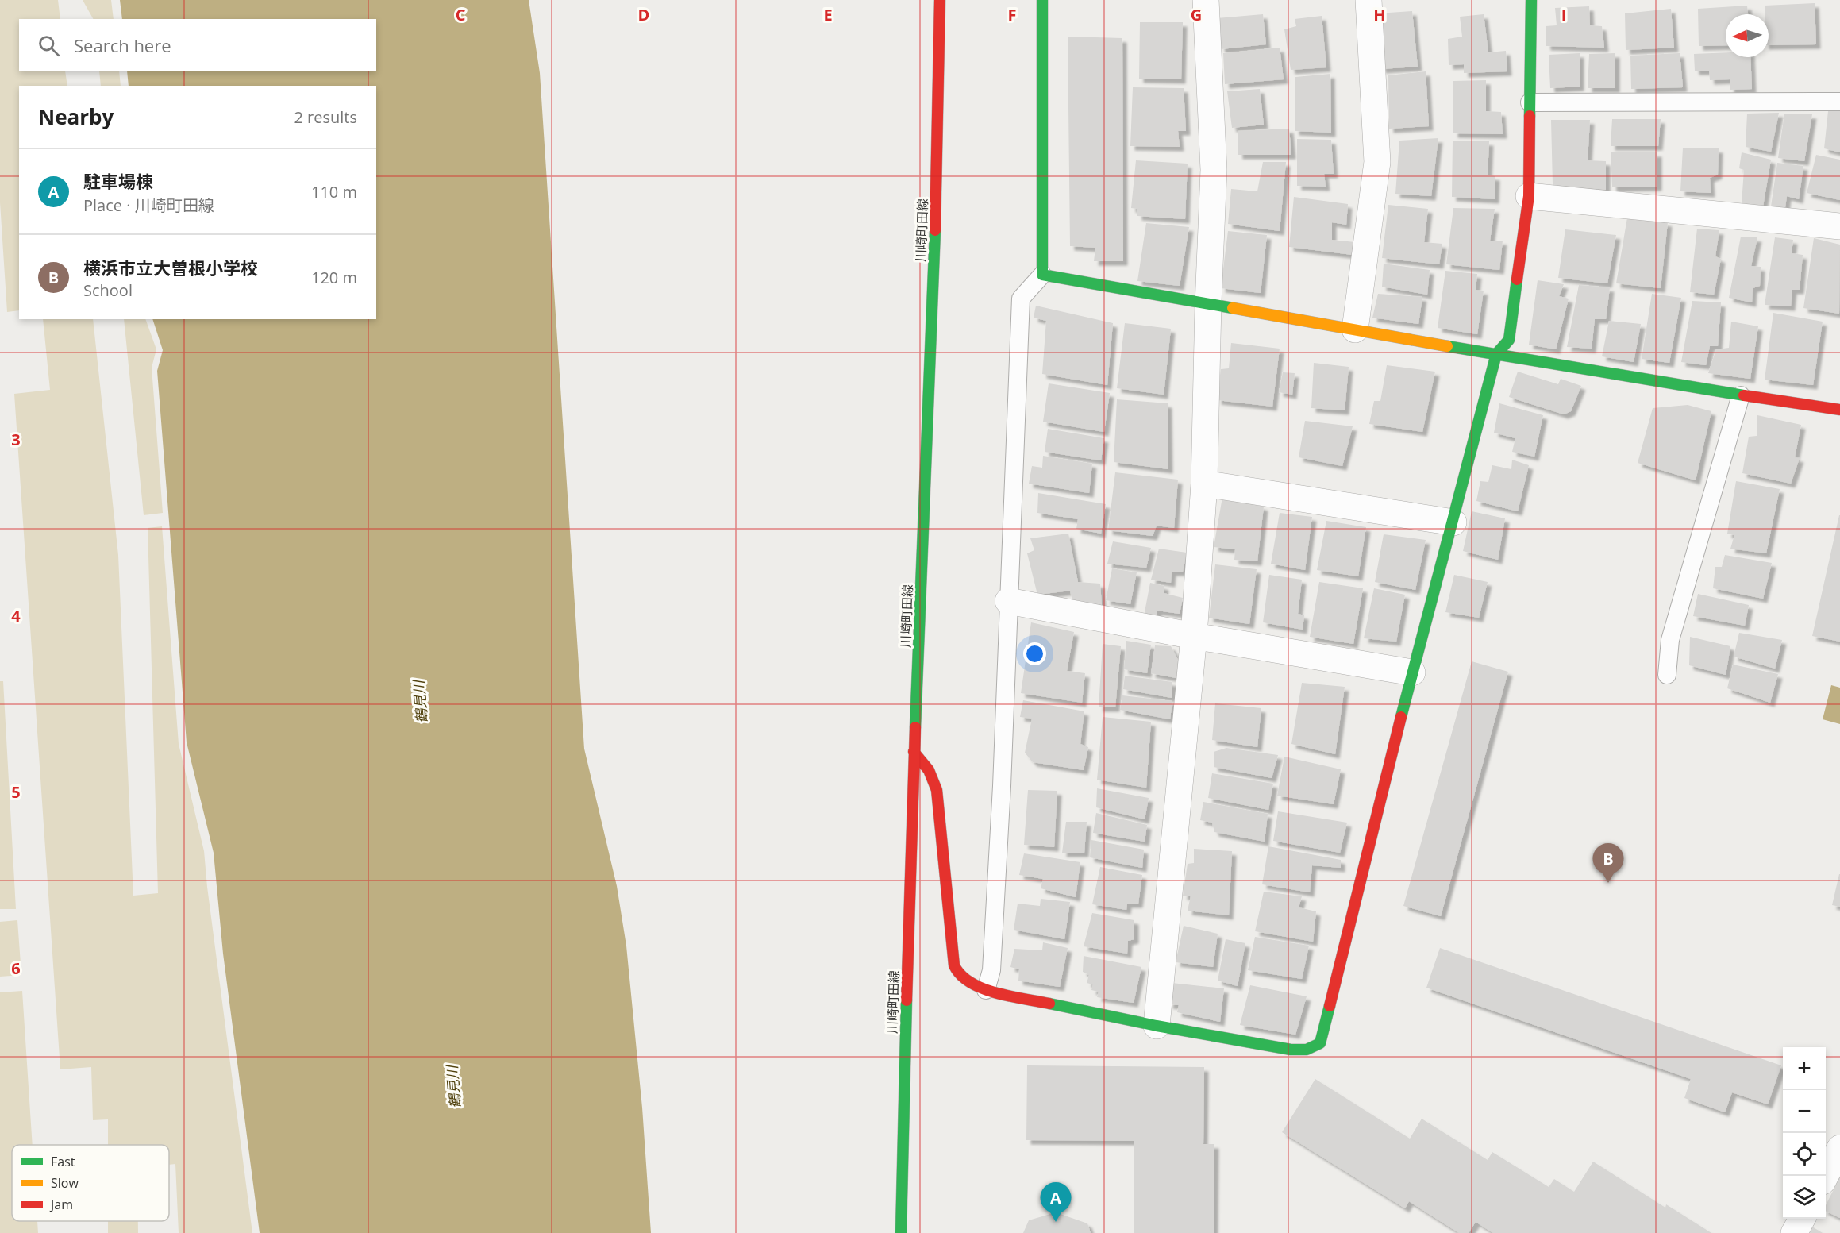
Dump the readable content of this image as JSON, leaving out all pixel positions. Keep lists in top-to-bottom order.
{
  "streets": {
    "street": ["川崎町田線"]
  },
  "water": ["鶴見川"],
  "legend": ["Fast", "Slow", "Jam"],
  "north": "left",
  "page": {
    "search": "Search here",
    "heading": ["Nearby", "2 results"],
    "list": [
      {
        "mark": "A",
        "name": "駐車場棟",
        "note": "Place · 川崎町田線",
        "value": "110 m"
      },
      {
        "mark": "B",
        "name": "横浜市立大曽根小学校",
        "note": "School",
        "value": "120 m"
      }
    ],
    "pins": ["B", "A"],
    "map_buttons": ["+", "−"]
  },
  "grid": {
    "columns": [
      "C",
      "D",
      "E",
      "F",
      "G",
      "H",
      "I"
    ],
    "rows": [
      "3",
      "4",
      "5",
      "6"
    ]
  }
}
